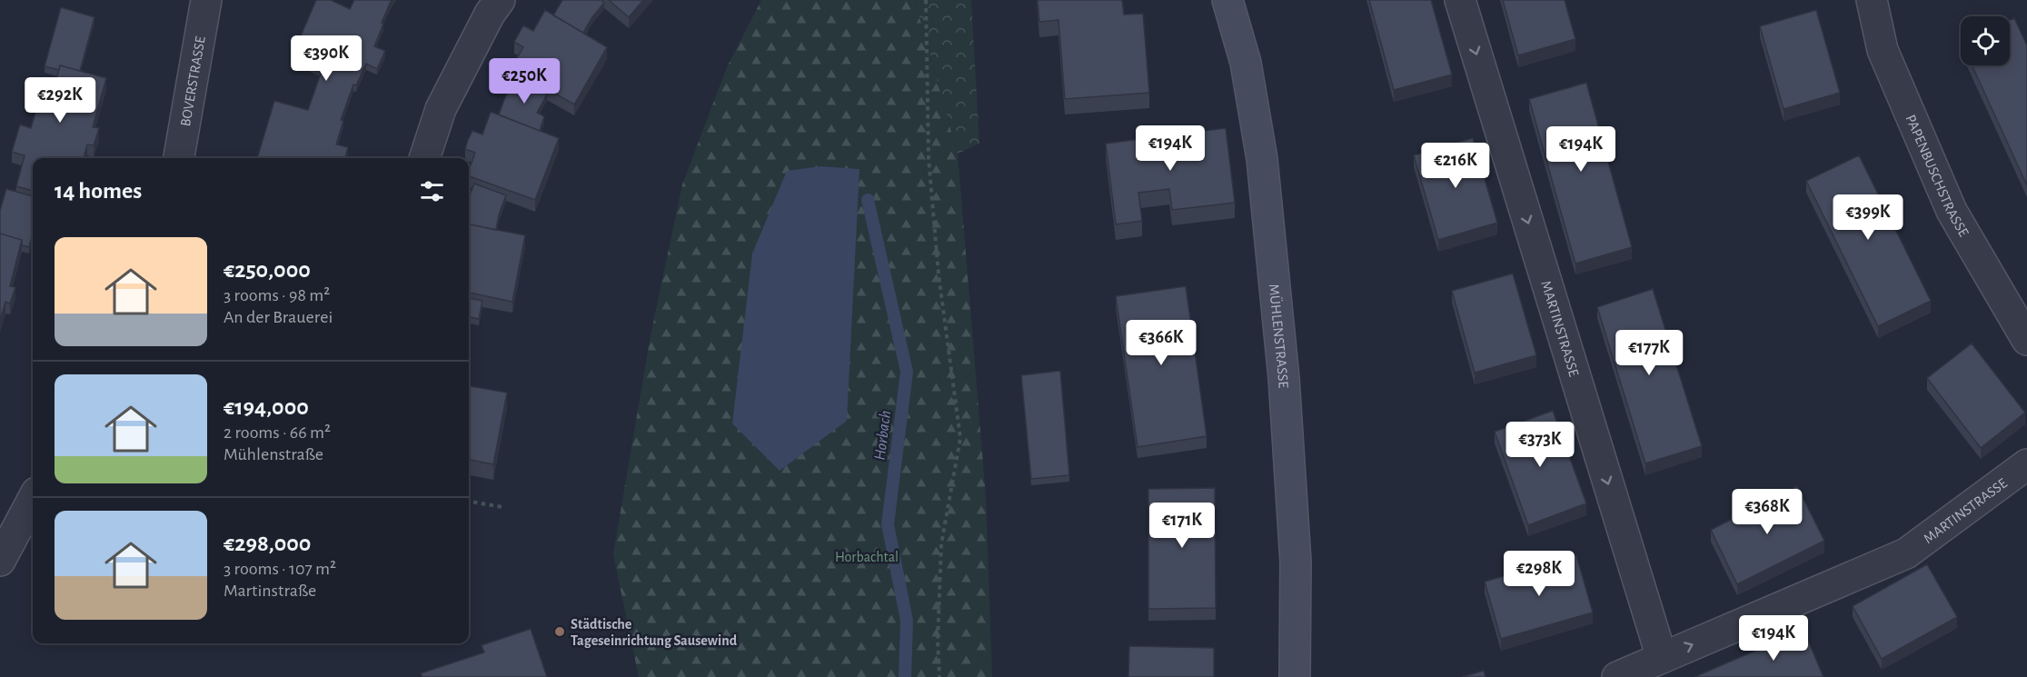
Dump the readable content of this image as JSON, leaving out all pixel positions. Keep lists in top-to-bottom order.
{
  "streets": {
    "street": [
      "BOVERSTRASSE",
      "PAPENBUSCHSTRASSE",
      "MARTINSTRASSE",
      "MÜHLENSTRASSE"
    ]
  },
  "water": ["Horbach"],
  "parks": ["Horbachtal"],
  "places": ["Städtische Tageseinrichtung Sausewind"],
  "page": {
    "price": [
      "€390K",
      "€250K",
      "€292K",
      "€194K",
      "€194K",
      "€216K",
      "€399K",
      "€366K",
      "€177K",
      "€373K",
      "€368K",
      "€171K",
      "€298K",
      "€194K"
    ],
    "heading": "14 homes",
    "list": [
      {
        "name": "€250,000",
        "note": "3 rooms · 98 m² · An der Brauerei"
      },
      {
        "name": "€194,000",
        "note": "2 rooms · 66 m² · Mühlenstraße"
      },
      {
        "name": "€298,000",
        "note": "3 rooms · 107 m² · Martinstraße"
      }
    ]
  }
}
